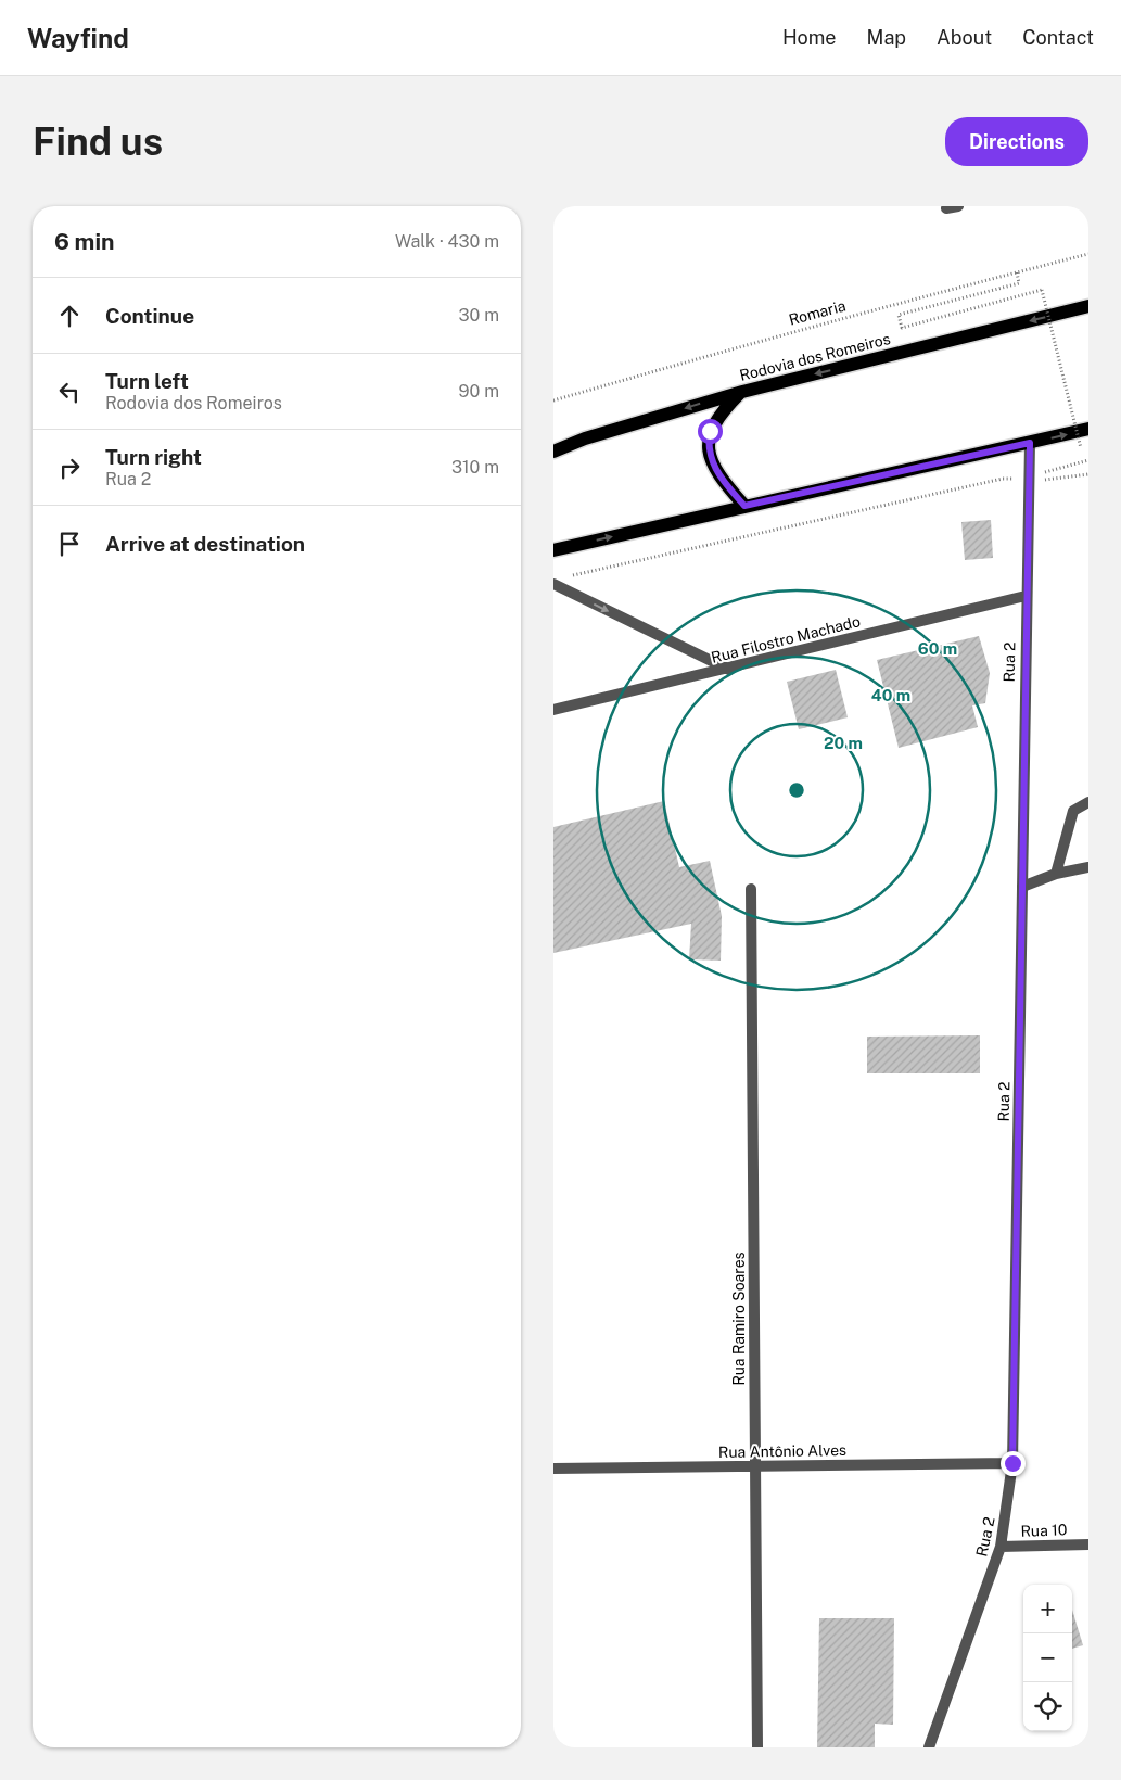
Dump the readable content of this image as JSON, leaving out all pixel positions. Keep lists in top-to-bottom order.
{
  "streets": {
    "main road": ["Rodovia dos Romeiros"],
    "street": [
      "Rua Filostro Machado",
      "Rua 2",
      "Rua Ramiro Soares",
      "Rua Antônio Alves",
      "Rua 10"
    ],
    "path": ["Romaria"]
  },
  "crossings": [
    ["Rua Filostro Machado", "Rua 2"],
    ["Rua 2", "Rua Antônio Alves"],
    ["Rua 2", "Rua 10"],
    ["Rua Ramiro Soares", "Rua Antônio Alves"]
  ],
  "page": {
    "header": "Wayfind",
    "nav": [
      "Home",
      "Map",
      "About",
      "Contact"
    ],
    "buttons": "Directions",
    "title": "Find us",
    "heading": ["6 min", "Walk · 430 m"],
    "list": [
      ["Continue", "30 m"],
      ["Turn left", "Rodovia dos Romeiros", "90 m"],
      ["Turn right", "Rua 2", "310 m"],
      "Arrive at destination"
    ],
    "map_buttons": ["+", "−"]
  },
  "rings": ["60 m", "40 m", "20 m"]
}
